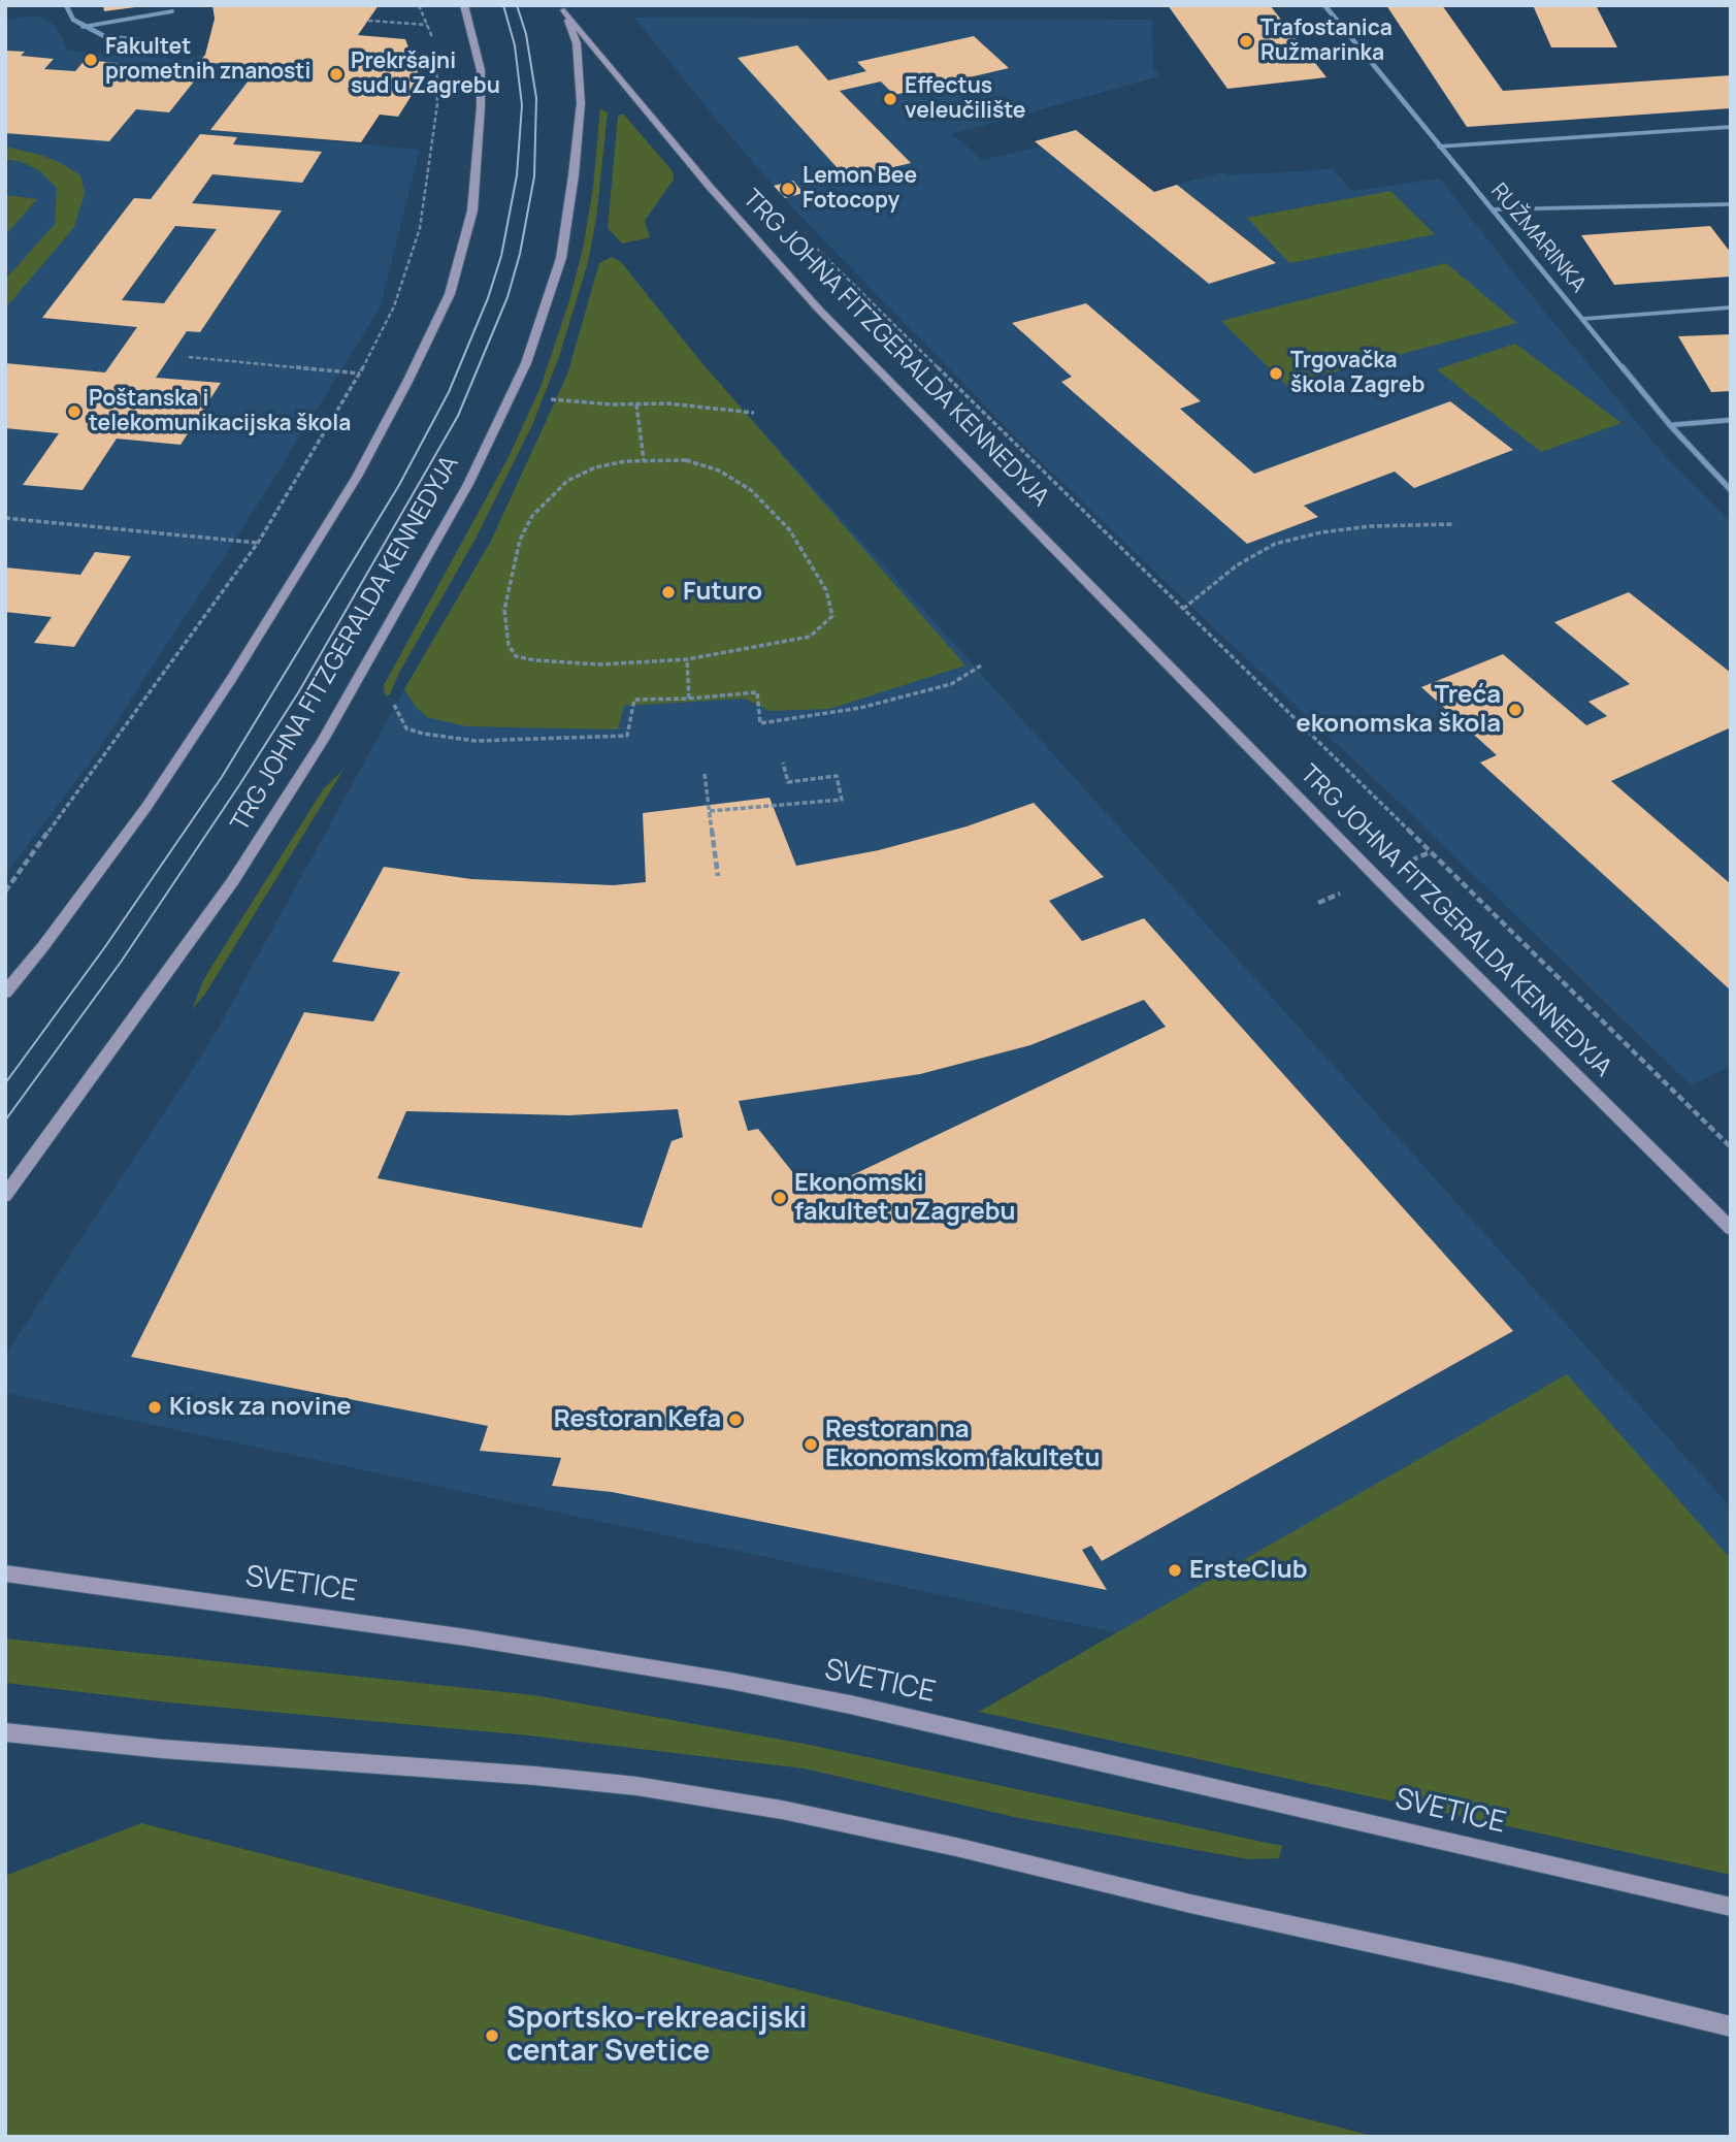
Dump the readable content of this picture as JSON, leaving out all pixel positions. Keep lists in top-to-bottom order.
{
  "streets": {
    "main road": ["TRG JOHNA FITZGERALDA KENNEDYJA", "SVETICE"],
    "street": ["RUŽMARINKA"]
  },
  "places": [
    "Trafostanica Ružmarinka",
    "Fakultet prometnih znanosti",
    "Prekršajni sud u Zagrebu",
    "Effectus veleučilište",
    "Lemon Bee Fotocopy",
    "Trgovačka škola Zagreb",
    "Poštanska i telekomunikacijska škola",
    "Futuro",
    "Treća ekonomska škola",
    "Ekonomski fakultet u Zagrebu",
    "Kiosk za novine",
    "Restoran Kefa",
    "Restoran na Ekonomskom fakultetu",
    "ErsteClub",
    "Sportsko-rekreacijski centar Svetice"
  ]
}
